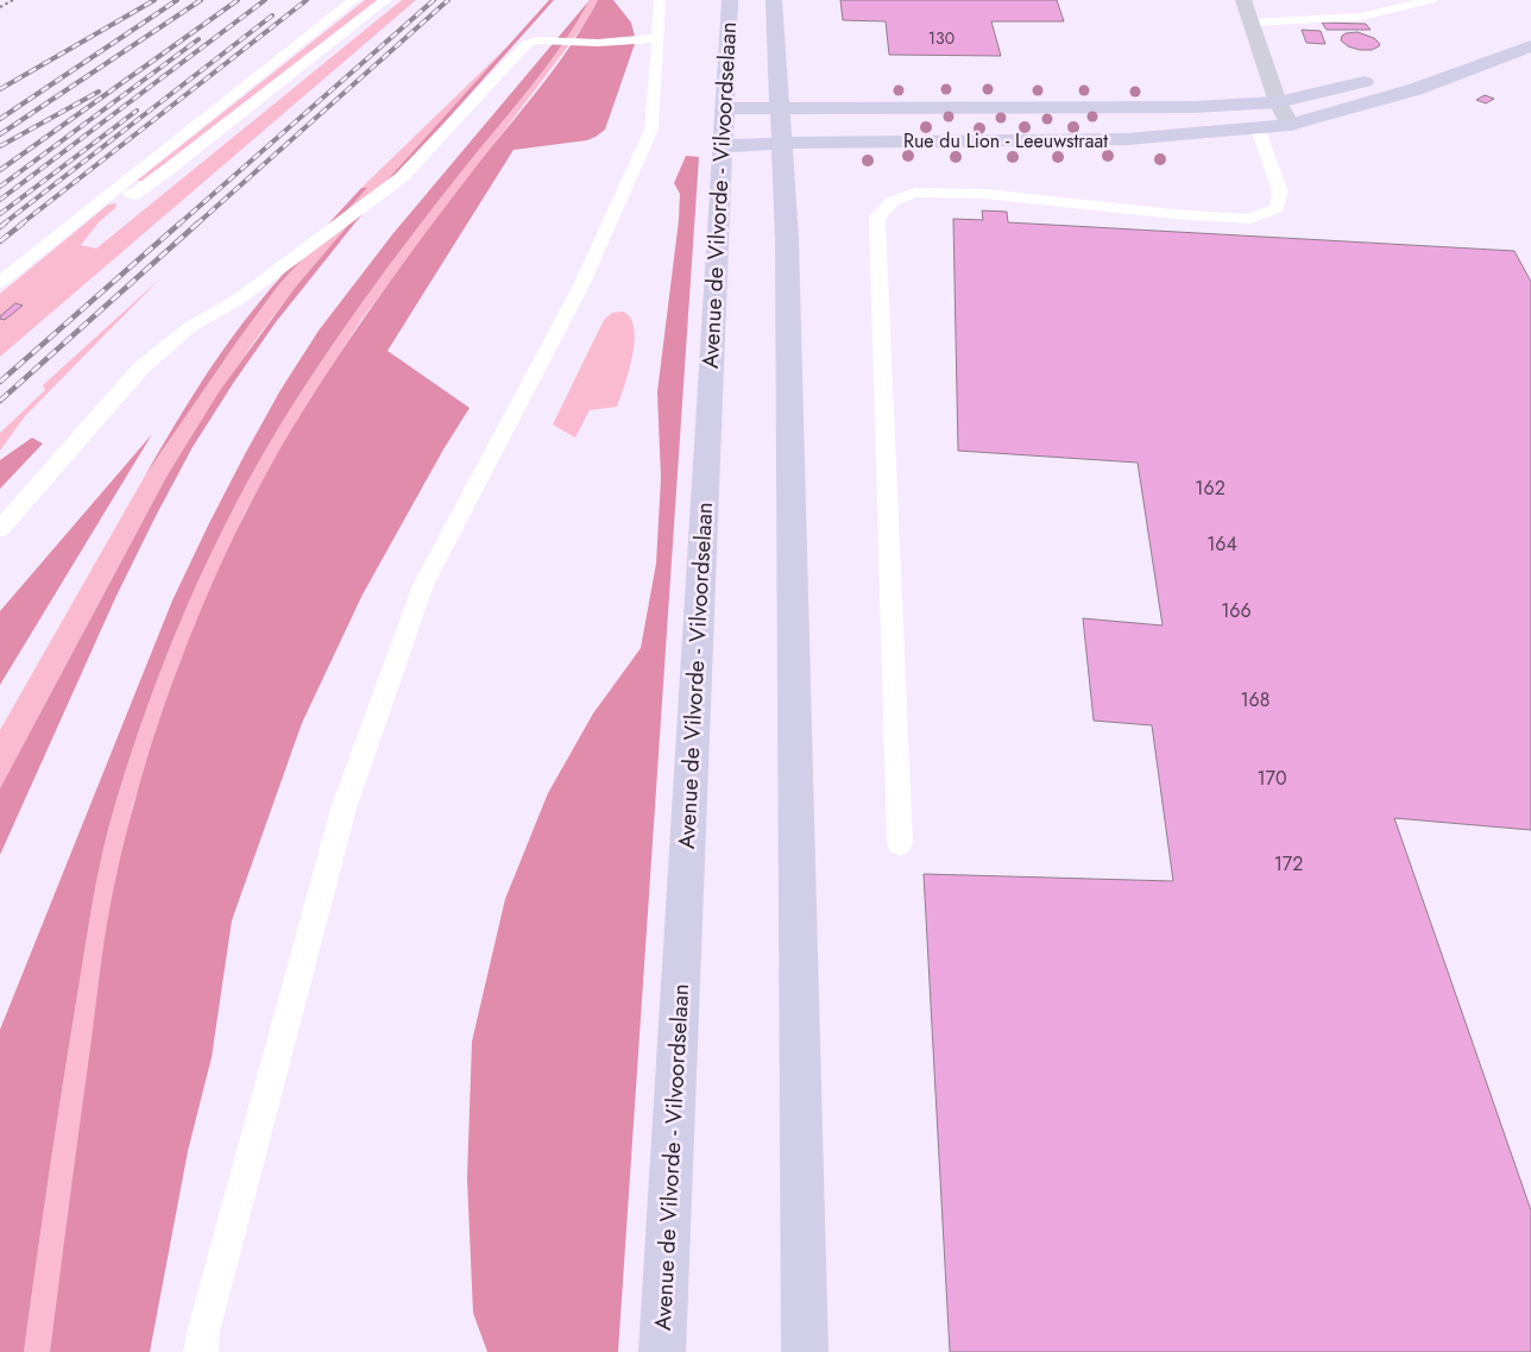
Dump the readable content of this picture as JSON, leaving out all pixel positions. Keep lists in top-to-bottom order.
{
  "streets": {
    "main road": ["Rue du Lion - Leeuwstraat", "Avenue de Vilvorde - Vilvoordselaan"]
  },
  "crossings": [
    ["Rue du Lion - Leeuwstraat", "Avenue de Vilvorde - Vilvoordselaan"]
  ],
  "house_numbers": [
    "130",
    "162",
    "164",
    "166",
    "168",
    "170",
    "172"
  ]
}
